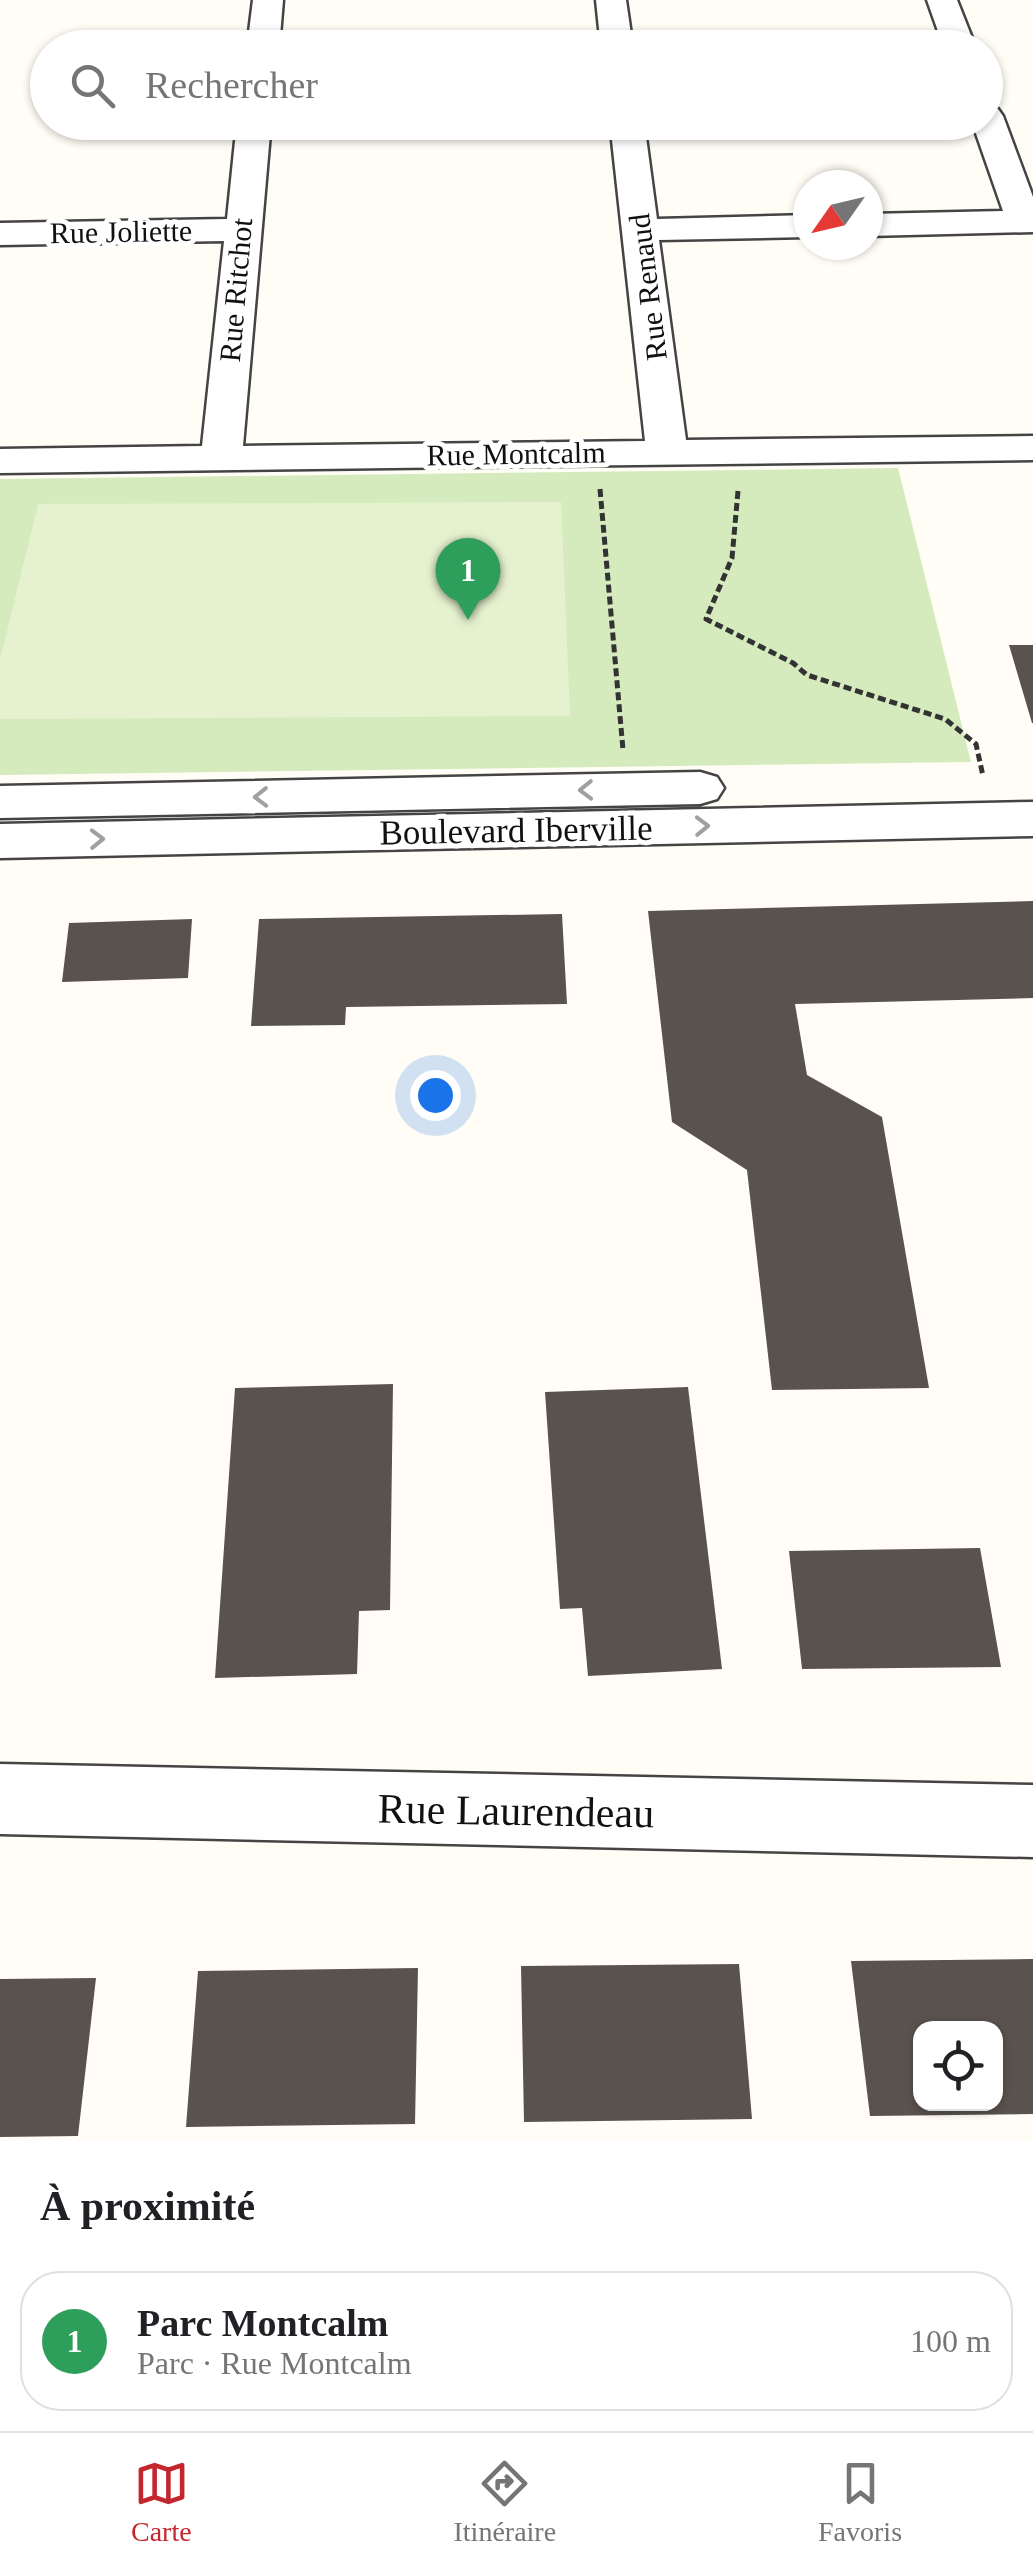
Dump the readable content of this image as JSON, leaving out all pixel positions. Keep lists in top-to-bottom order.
{
  "streets": {
    "street": [
      "Rue Joliette",
      "Rue Renaud",
      "Rue Ritchot",
      "Rue Montcalm",
      "Boulevard Iberville",
      "Rue Laurendeau"
    ]
  },
  "crossings": [
    ["Rue Joliette", "Rue Ritchot"],
    ["Rue Renaud", "Rue Montcalm"],
    ["Rue Ritchot", "Rue Montcalm"]
  ],
  "north": "bottom left",
  "page": {
    "search": "Rechercher",
    "pins": "1",
    "heading": "À proximité",
    "list": [
      {
        "mark": "1",
        "name": "Parc Montcalm",
        "note": "Parc · Rue Montcalm",
        "value": "100 m"
      }
    ],
    "nav": ["Carte", "Itinéraire", "Favoris"]
  }
}
